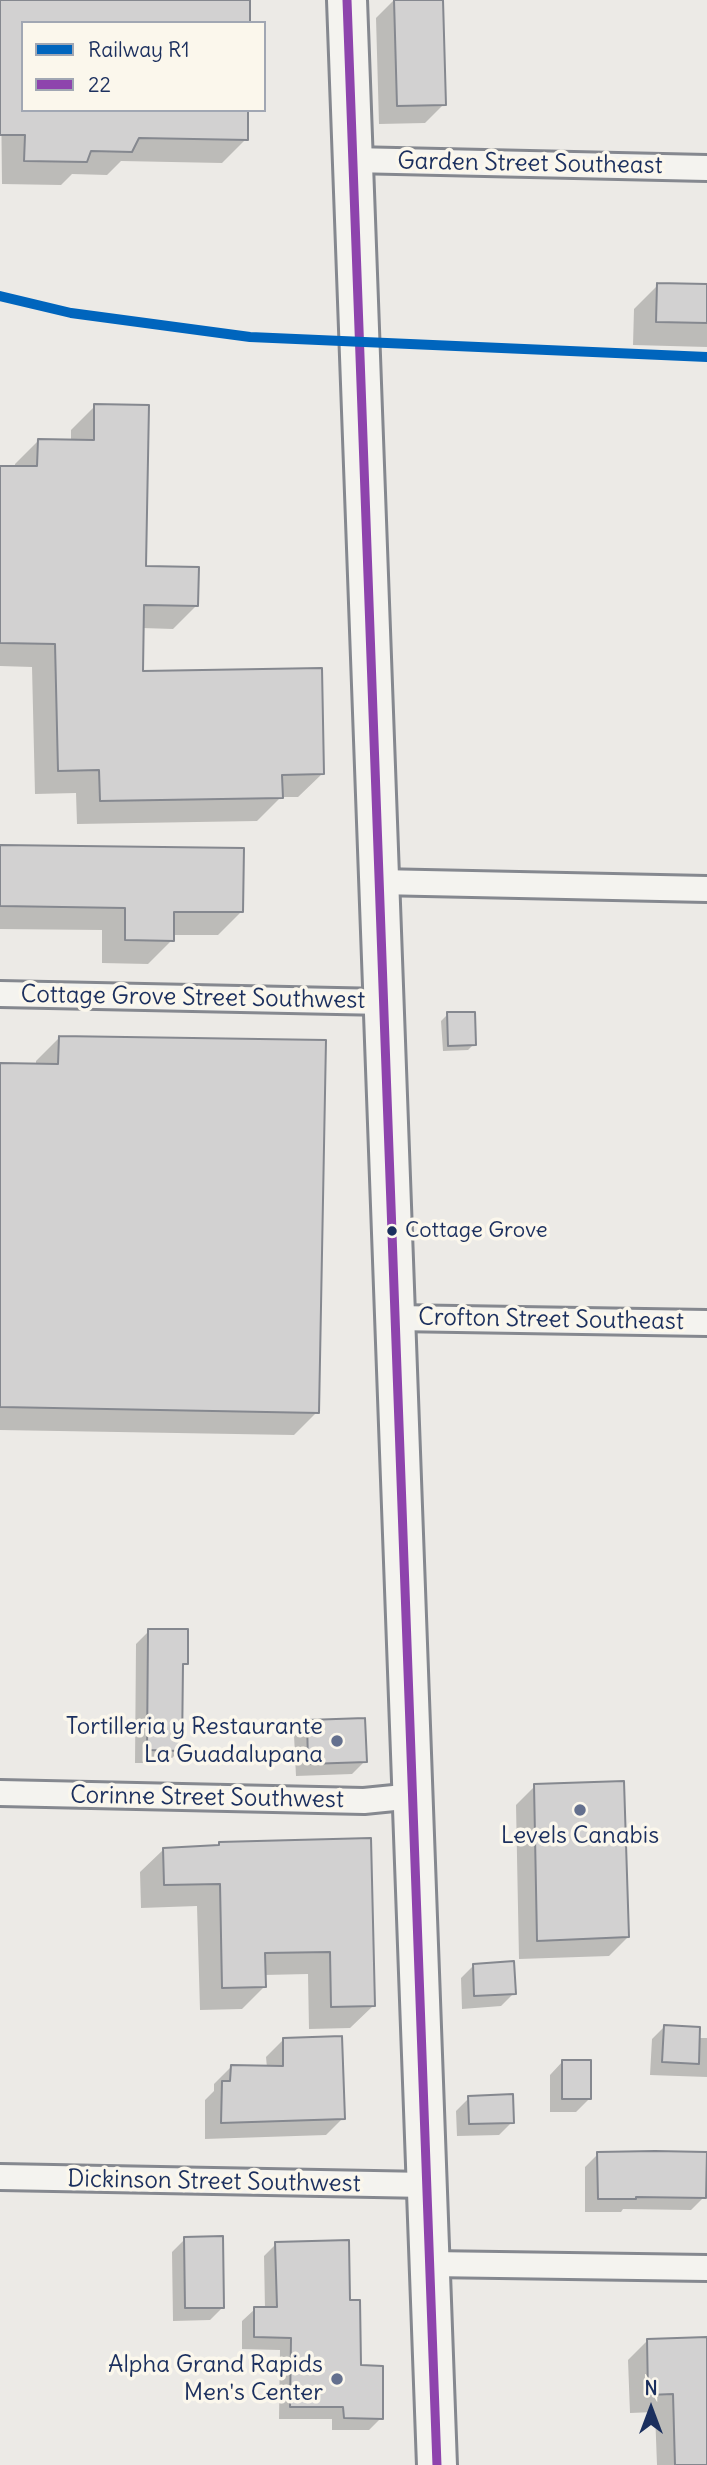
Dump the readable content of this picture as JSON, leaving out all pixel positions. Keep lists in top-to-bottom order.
{
  "streets": {
    "street": [
      "Garden Street Southeast",
      "Cottage Grove Street Southwest",
      "Crofton Street Southeast",
      "Corinne Street Southwest",
      "Dickinson Street Southwest"
    ]
  },
  "places": [
    "Cottage Grove",
    "Tortilleria y Restaurante La Guadalupana",
    "Levels Canabis",
    "Alpha Grand Rapids Men's Center"
  ],
  "lines": ["transit line 22", "rail line R1"],
  "legend": ["Railway R1", "22"],
  "north": "top"
}
